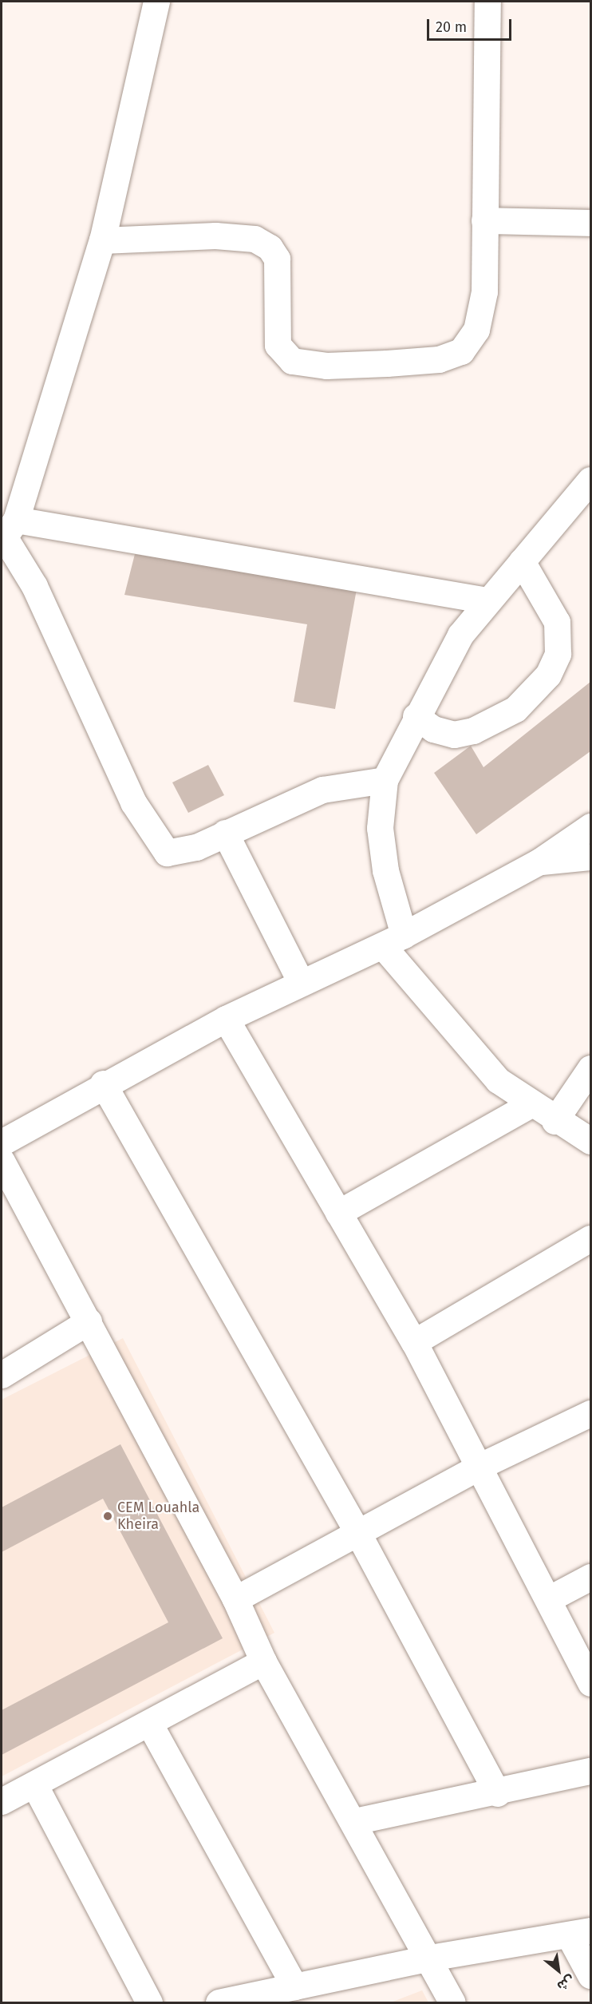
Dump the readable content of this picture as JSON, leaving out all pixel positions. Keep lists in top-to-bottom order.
{
  "places": ["CEM Louahla Kheira"],
  "scale_bar": "20 m",
  "north": "bottom right"
}
